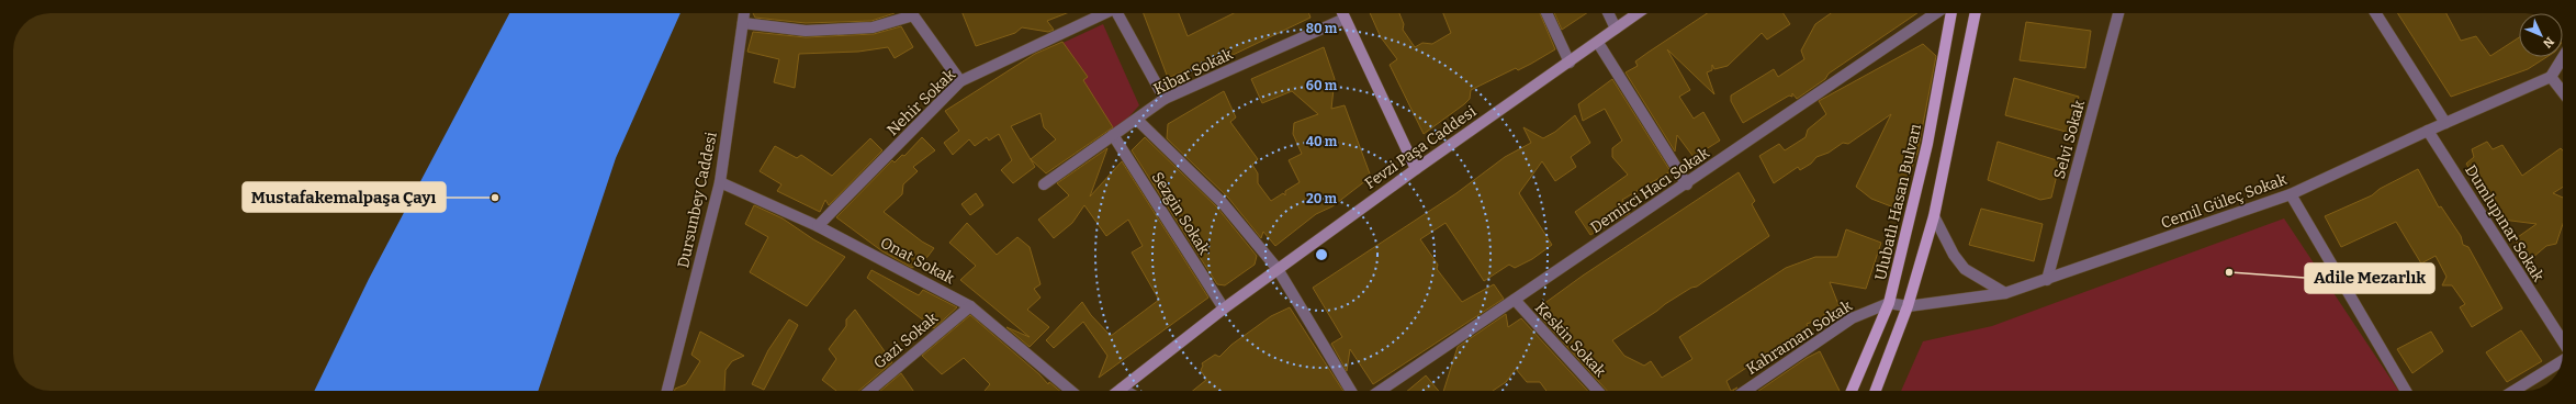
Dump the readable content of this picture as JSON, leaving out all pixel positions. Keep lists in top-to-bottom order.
{
  "streets": {
    "main road": ["Fevzi Paşa Caddesi", "Ulubatlı Hasan Bulvarı"],
    "street": [
      "Kibar Sokak",
      "Nehir Sokak",
      "Selvi Sokak",
      "Demirci Hacı Sokak",
      "Dursunbey Caddesi",
      "Cemil Güleç Sokak",
      "Sezgin Sokak",
      "Dumlupınar Sokak",
      "Onat Sokak",
      "Kahraman Sokak",
      "Keskin Sokak",
      "Gazi Sokak"
    ]
  },
  "crossings": [
    ["Kibar Sokak", "Sezgin Sokak"],
    ["Nehir Sokak", "Onat Sokak"],
    ["Selvi Sokak", "Cemil Güleç Sokak"],
    ["Fevzi Paşa Caddesi", "Sezgin Sokak"],
    ["Demirci Hacı Sokak", "Keskin Sokak"],
    ["Dursunbey Caddesi", "Onat Sokak"],
    ["Cemil Güleç Sokak", "Dumlupınar Sokak"],
    ["Ulubatlı Hasan Bulvarı", "Kahraman Sokak"],
    ["Onat Sokak", "Gazi Sokak"]
  ],
  "places": ["Mustafakemalpaşa Çayı", "Adile Mezarlık"],
  "north": "bottom right",
  "rings": [
    "80 m",
    "60 m",
    "40 m",
    "20 m"
  ]
}
